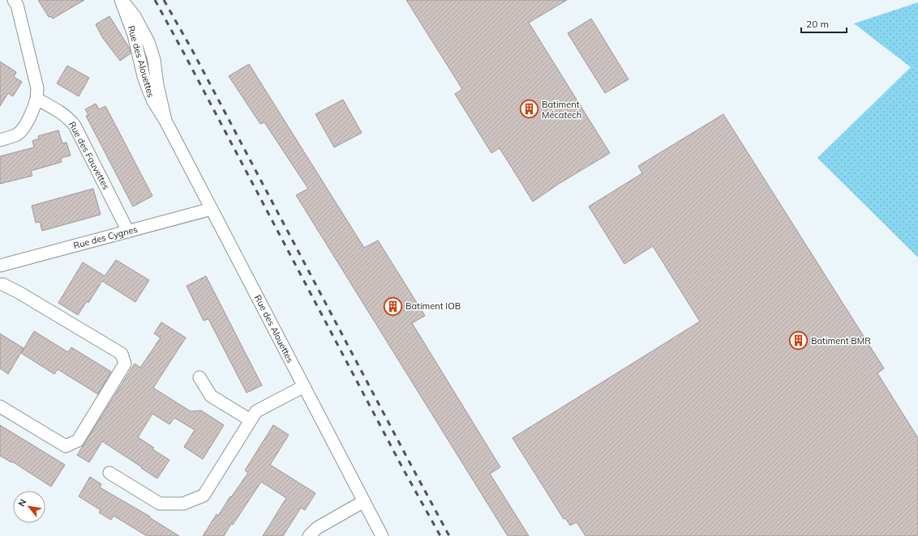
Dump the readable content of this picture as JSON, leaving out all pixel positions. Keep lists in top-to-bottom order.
{
  "streets": {
    "street": ["Rue des Alouettes", "Rue des Fauvettes", "Rue des Cygnes"]
  },
  "crossings": [
    ["Rue des Alouettes", "Rue des Cygnes"],
    ["Rue des Fauvettes", "Rue des Cygnes"]
  ],
  "places": {
    "building": ["Batiment Mécatech", "Batiment IOB", "Batiment BMR"]
  },
  "scale_bar": "20 m",
  "north": "top left"
}
